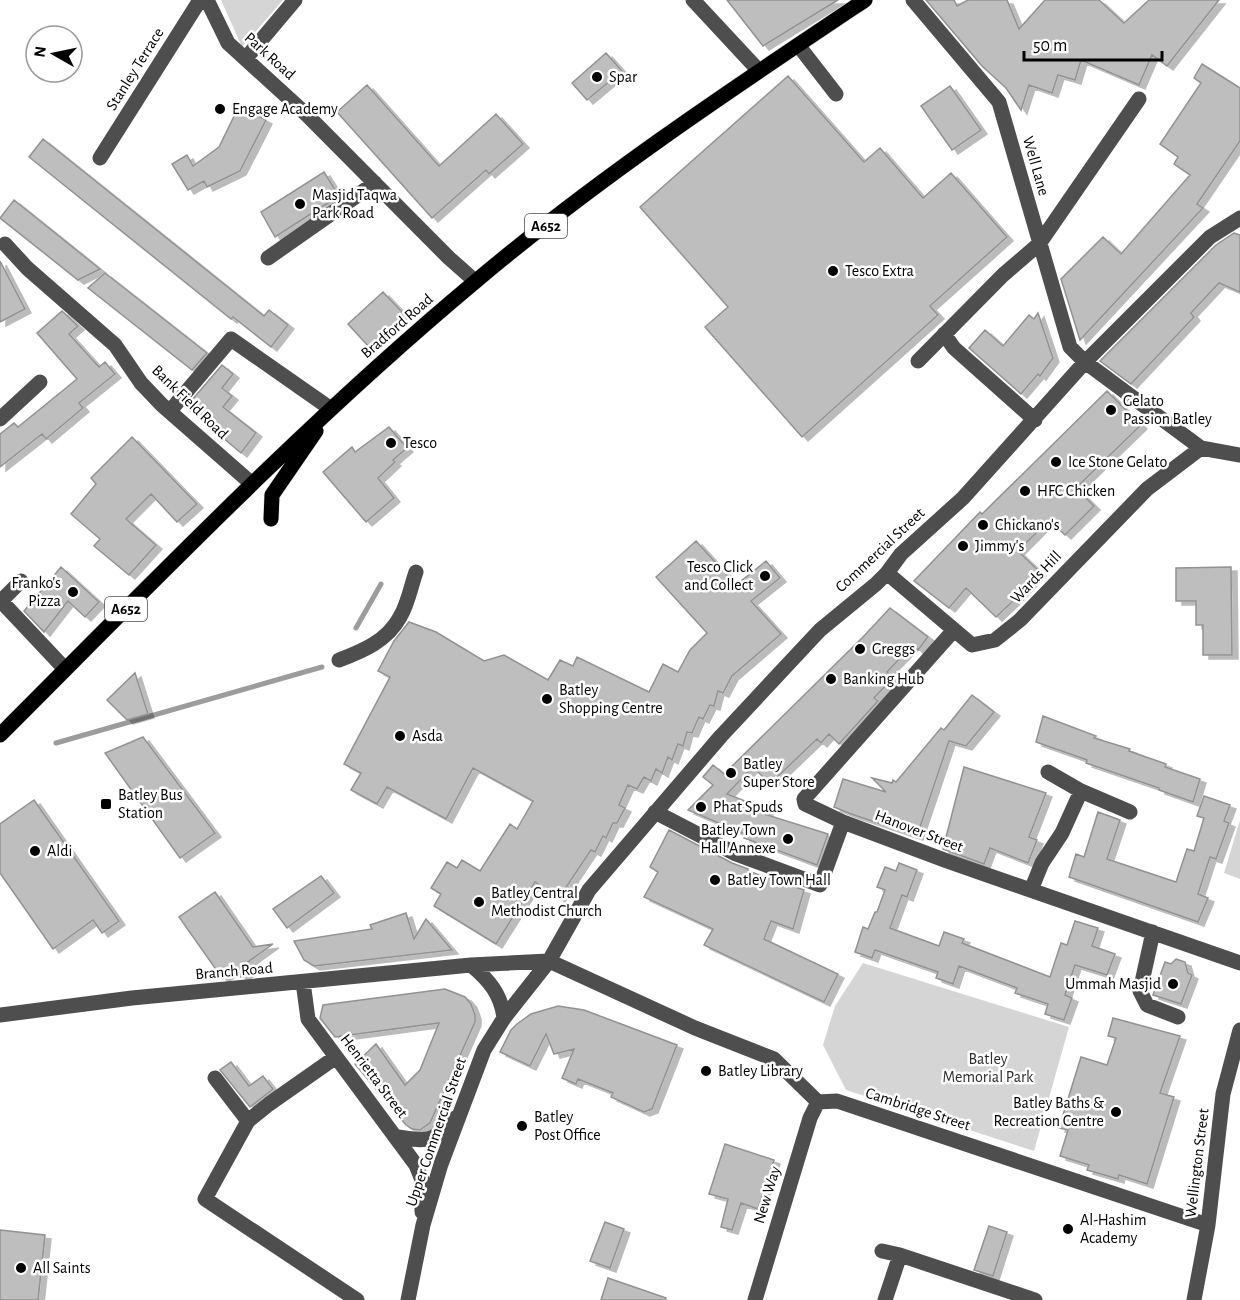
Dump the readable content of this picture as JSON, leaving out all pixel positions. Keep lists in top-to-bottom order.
{
  "streets": {
    "main road": ["A652", "Bradford Road"],
    "street": [
      "Park Road",
      "Stanley Terrace",
      "Well Lane",
      "Bank Field Road",
      "Commercial Street",
      "Wards Hill",
      "Hanover Street",
      "Branch Road",
      "Henrietta Street",
      "Cambridge Street",
      "Upper Commercial Street",
      "Wellington Street",
      "New Way"
    ]
  },
  "crossings": [
    ["Park Road", "Bradford Road"],
    ["Well Lane", "Commercial Street"],
    ["Well Lane", "Wards Hill"],
    ["Bradford Road", "Bank Field Road"],
    ["Commercial Street", "Wards Hill"],
    ["Commercial Street", "Branch Road"],
    ["Commercial Street", "Upper Commercial Street"],
    ["Wards Hill", "Hanover Street"],
    ["Branch Road", "Henrietta Street"],
    ["Branch Road", "Upper Commercial Street"],
    ["Henrietta Street", "Upper Commercial Street"],
    ["Cambridge Street", "Wellington Street"],
    ["Cambridge Street", "New Way"]
  ],
  "parks": ["Batley Memorial Park"],
  "places": {
    "other": [
      "Spar",
      "Engage Academy",
      "Masjid Taqwa Park Road",
      "Tesco Extra",
      "Gelato Passion Batley",
      "Tesco",
      "Ice Stone Gelato",
      "HFC Chicken",
      "Chickano's",
      "Jimmy's",
      "Tesco Click and Collect",
      "Franko's Pizza",
      "Greggs",
      "Banking Hub",
      "Batley Shopping Centre",
      "Asda",
      "Batley Super Store",
      "Phat Spuds",
      "Batley Town Hall Annexe",
      "Aldi",
      "Batley Town Hall",
      "Batley Central Methodist Church",
      "Ummah Masjid",
      "Batley Library",
      "Batley Baths & Recreation Centre",
      "Batley Post Office",
      "Al-Hashim Academy",
      "All Saints"
    ],
    "transit": ["Batley Bus Station"]
  },
  "scale_bar": "50 m",
  "north": "left"
}
